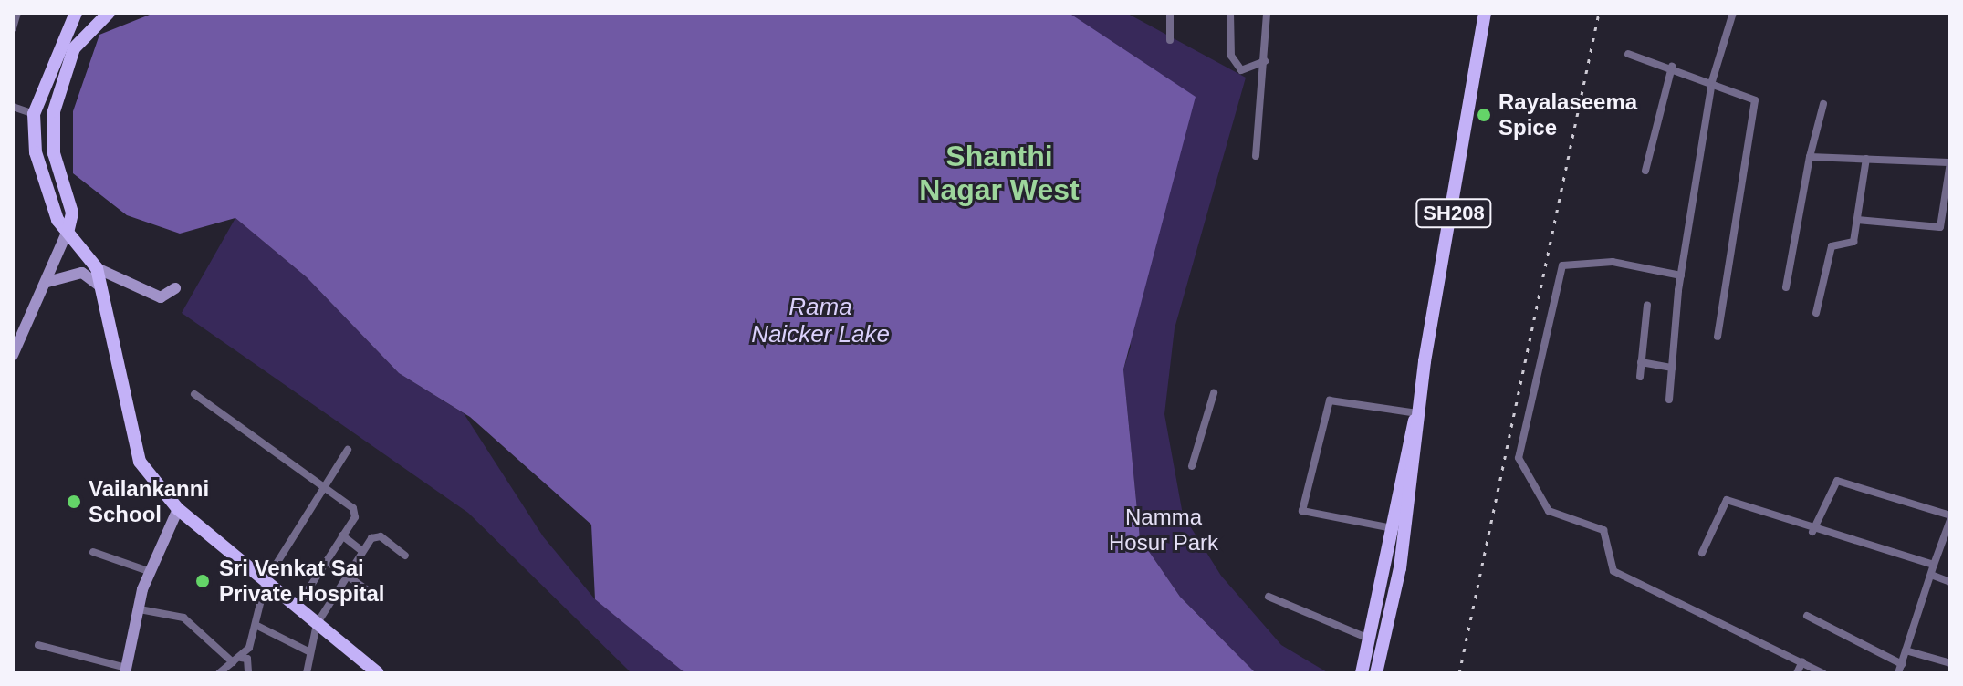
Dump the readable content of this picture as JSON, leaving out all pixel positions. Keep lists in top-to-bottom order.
{
  "streets": {
    "main road": ["SH208"]
  },
  "districts": ["Shanthi Nagar West"],
  "water": ["Rama Naicker Lake"],
  "parks": ["Namma Hosur Park"],
  "places": ["Rayalaseema Spice", "Vailankanni School", "Sri Venkat Sai Private Hospital"]
}
